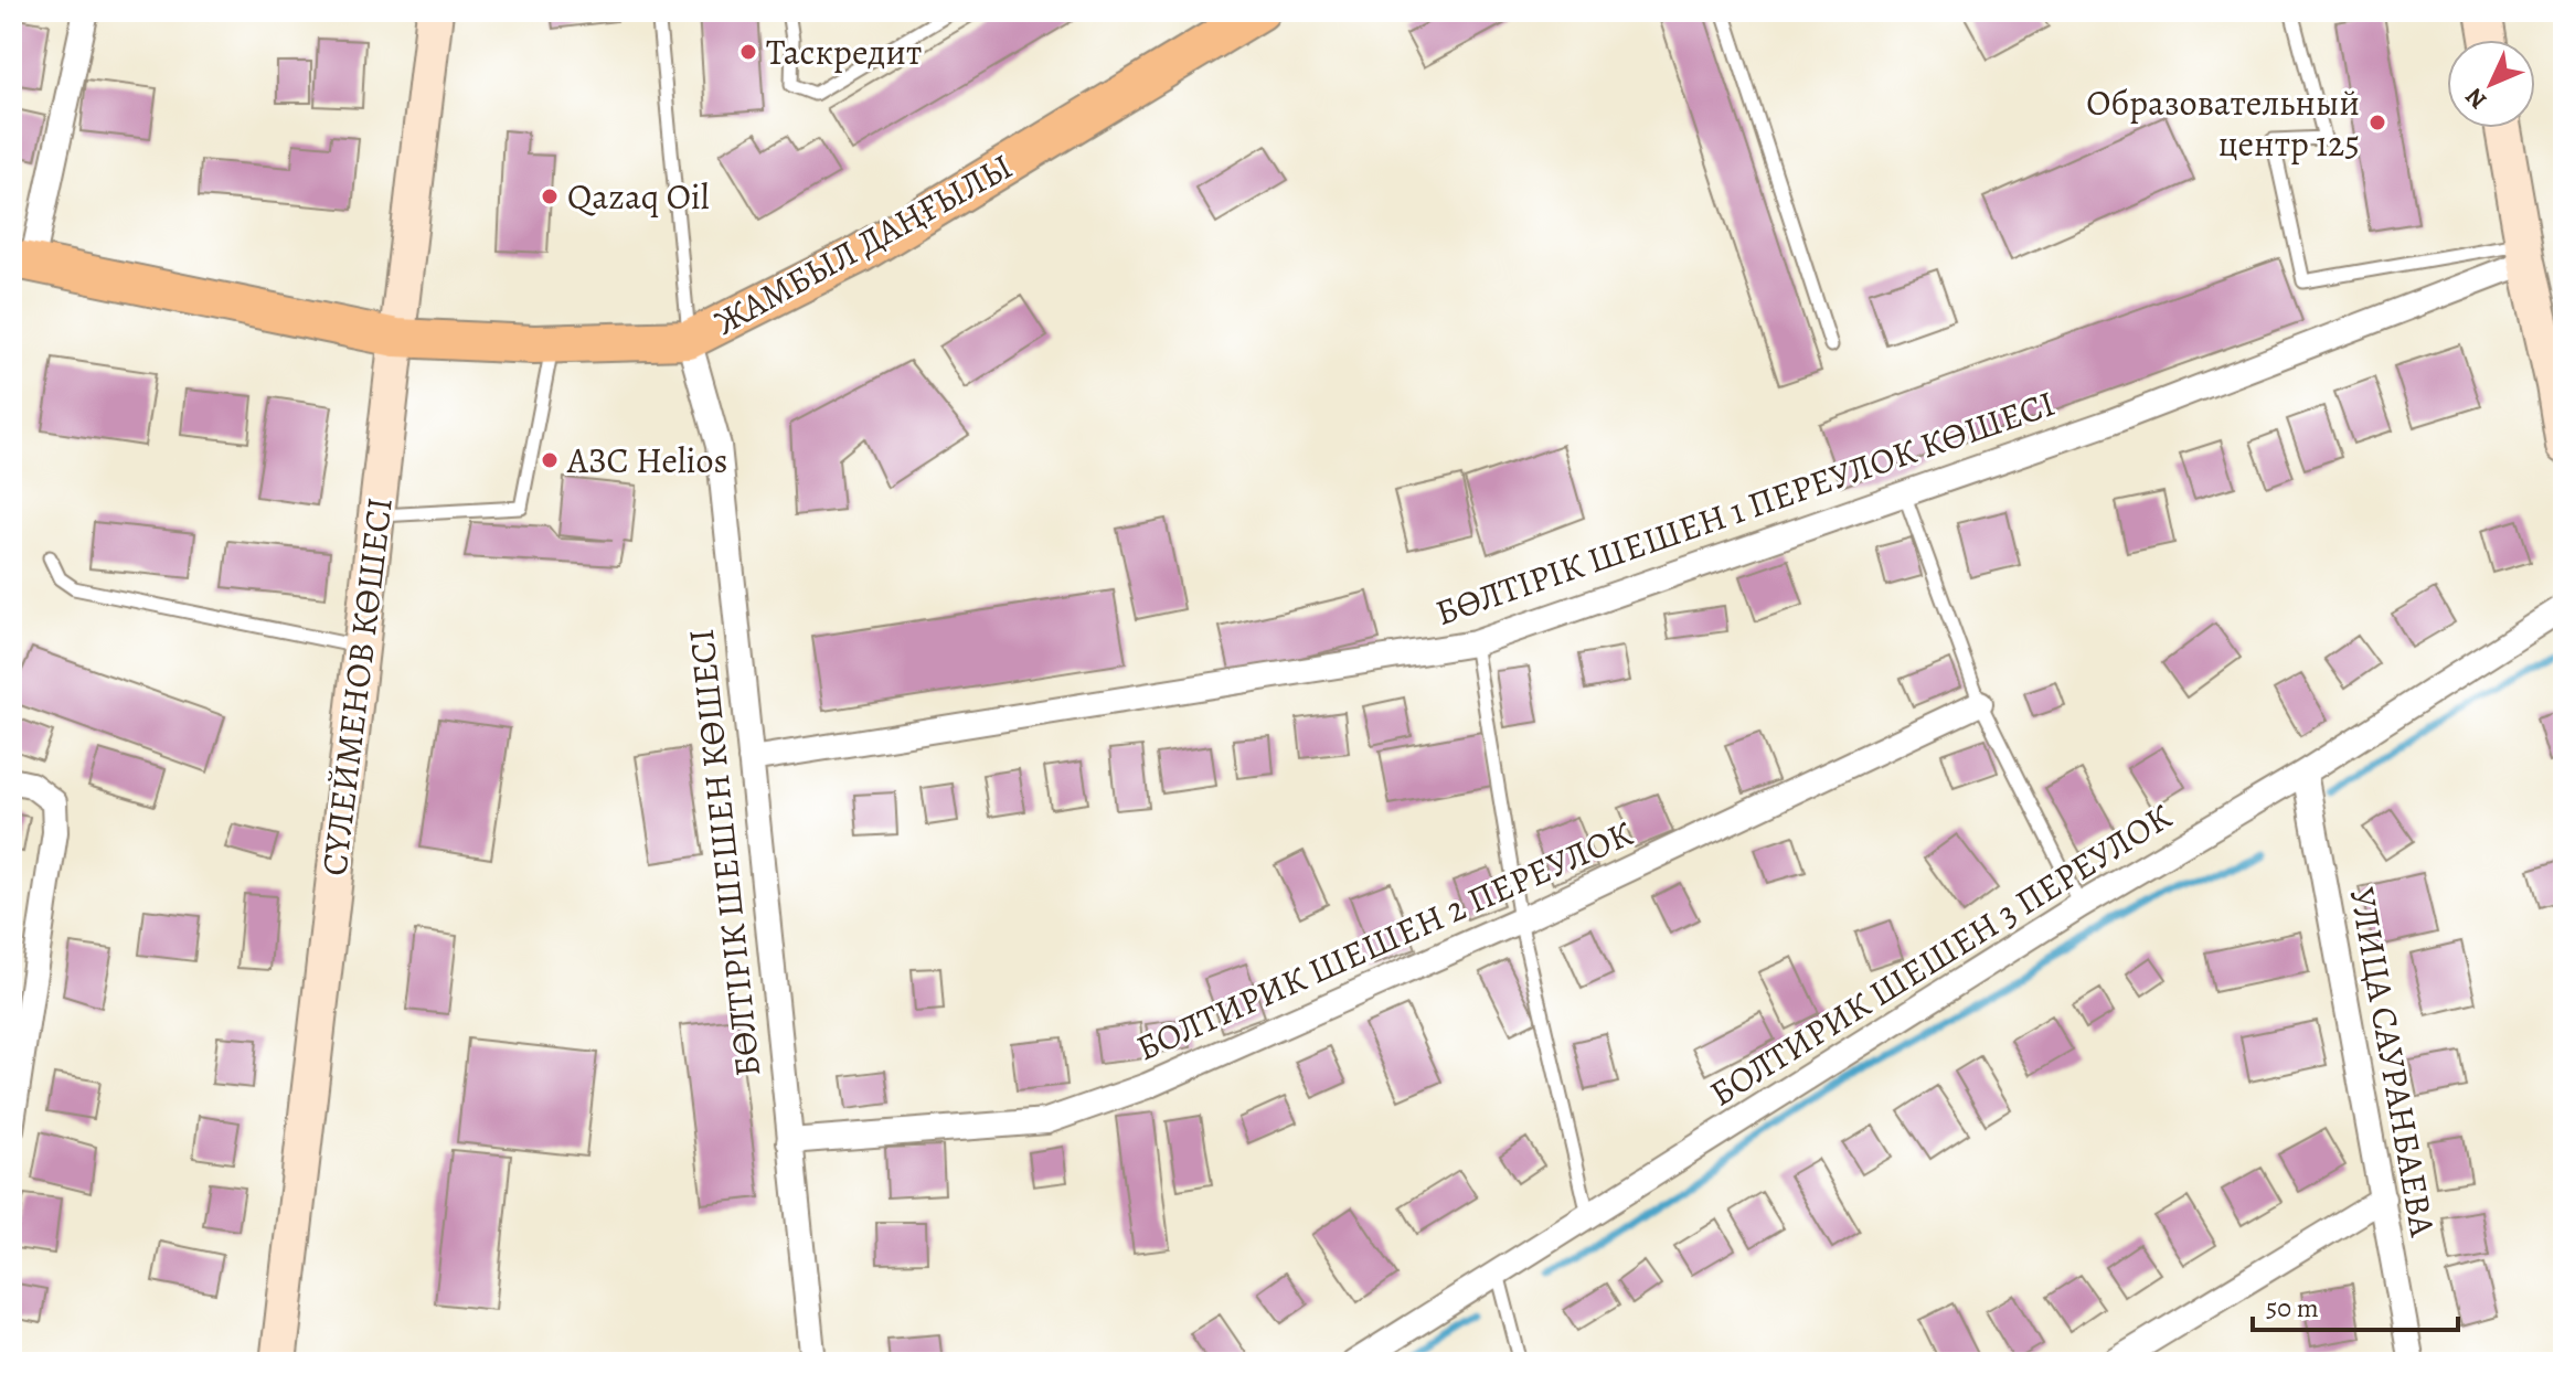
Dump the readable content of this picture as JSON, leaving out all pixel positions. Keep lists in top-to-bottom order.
{
  "streets": {
    "main road": ["ЖАМБЫЛ ДАҢҒЫЛЫ", "СҮЛЕЙМЕНОВ КӨШЕСІ"],
    "street": [
      "БӨЛТІРІК ШЕШЕН 1 ПЕРЕУЛОК КӨШЕСІ",
      "БӨЛТІРІК ШЕШЕН КӨШЕСІ",
      "БОЛТИРИК ШЕШЕН 2 ПЕРЕУЛОК",
      "БОЛТИРИК ШЕШЕН 3 ПЕРЕУЛОК",
      "УЛИЦА САУРАНБАЕВА"
    ]
  },
  "crossings": [
    ["ЖАМБЫЛ ДАҢҒЫЛЫ", "СҮЛЕЙМЕНОВ КӨШЕСІ"],
    ["ЖАМБЫЛ ДАҢҒЫЛЫ", "БӨЛТІРІК ШЕШЕН КӨШЕСІ"],
    ["БӨЛТІРІК ШЕШЕН 1 ПЕРЕУЛОК КӨШЕСІ", "БӨЛТІРІК ШЕШЕН КӨШЕСІ"],
    ["БӨЛТІРІК ШЕШЕН КӨШЕСІ", "БОЛТИРИК ШЕШЕН 2 ПЕРЕУЛОК"],
    ["БОЛТИРИК ШЕШЕН 3 ПЕРЕУЛОК", "УЛИЦА САУРАНБАЕВА"]
  ],
  "places": [
    "Таскредит",
    "Образовательный центр 125",
    "Qazaq Oil",
    "АЗС Helios"
  ],
  "scale_bar": "50 m",
  "north": "bottom left"
}
